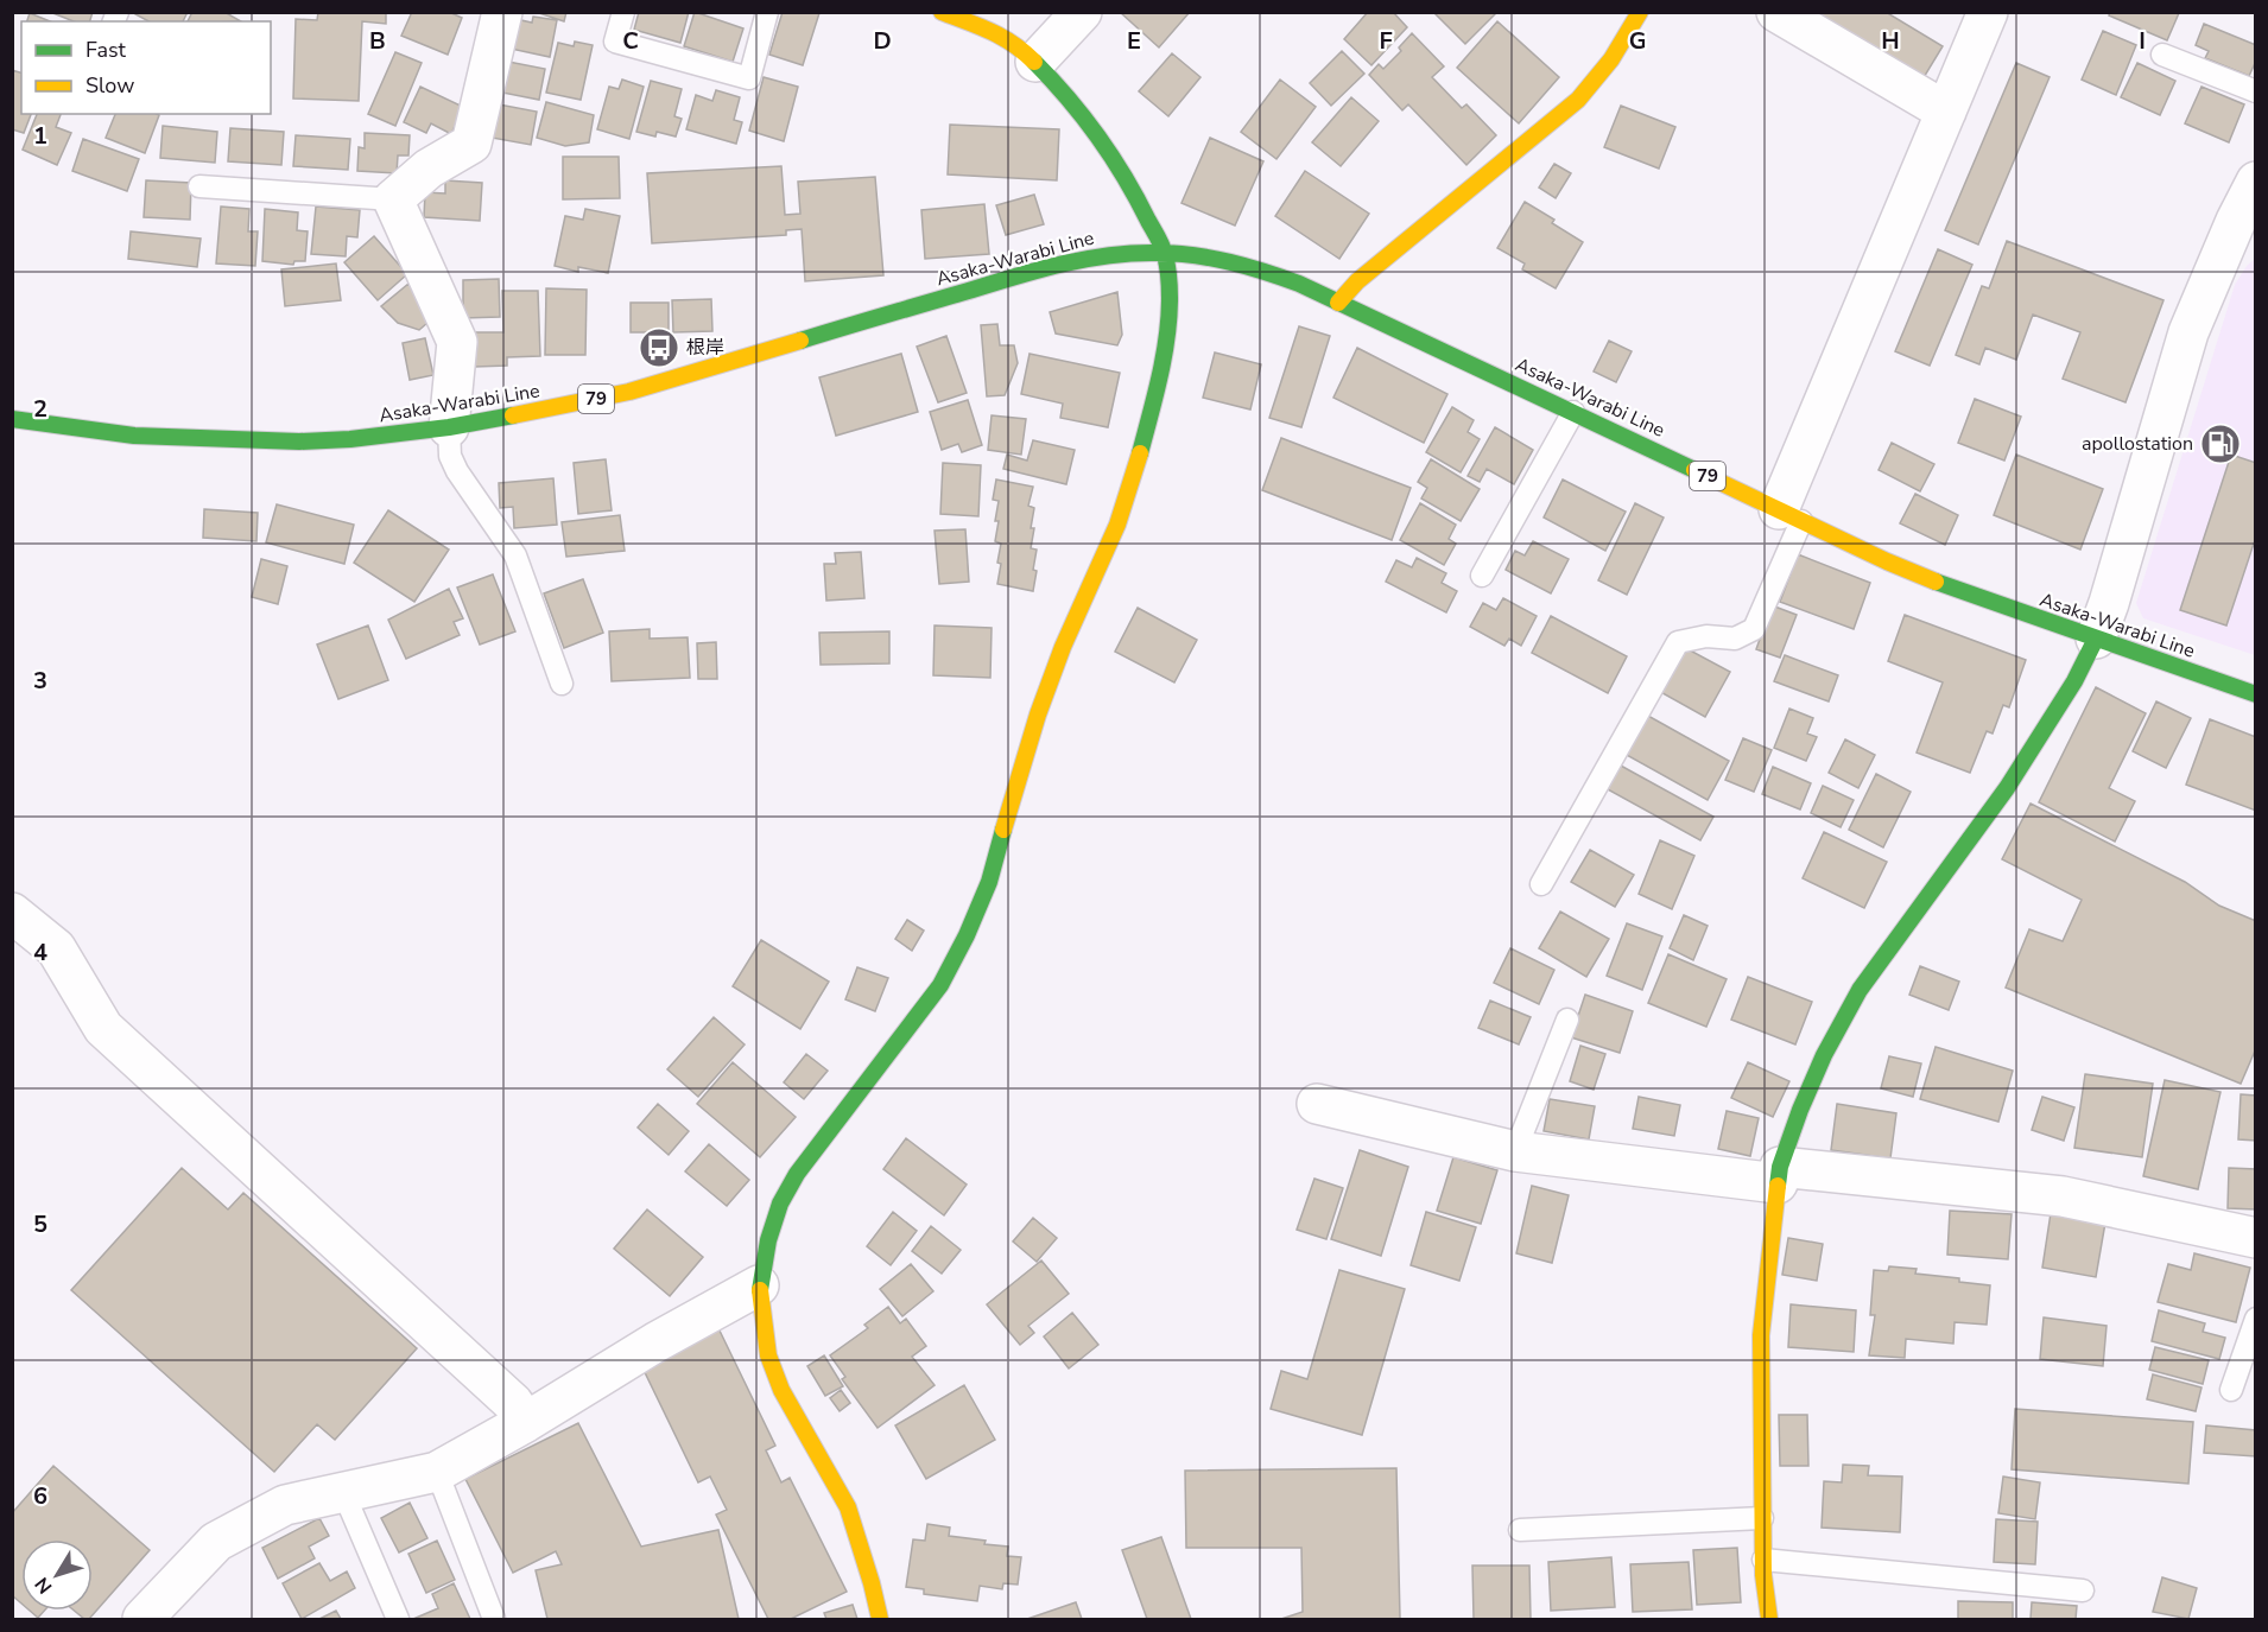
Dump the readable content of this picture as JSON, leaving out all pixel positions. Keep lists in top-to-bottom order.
{
  "streets": {
    "street": ["Asaka-Warabi Line", "79"]
  },
  "places": {
    "bus stop": ["根岸"],
    "fuel station": ["apollostation"]
  },
  "legend": ["Fast", "Slow"],
  "north": "bottom left",
  "grid": {
    "columns": [
      "B",
      "C",
      "D",
      "E",
      "F",
      "G",
      "H",
      "I"
    ],
    "rows": [
      "1",
      "2",
      "3",
      "4",
      "5",
      "6"
    ]
  }
}
